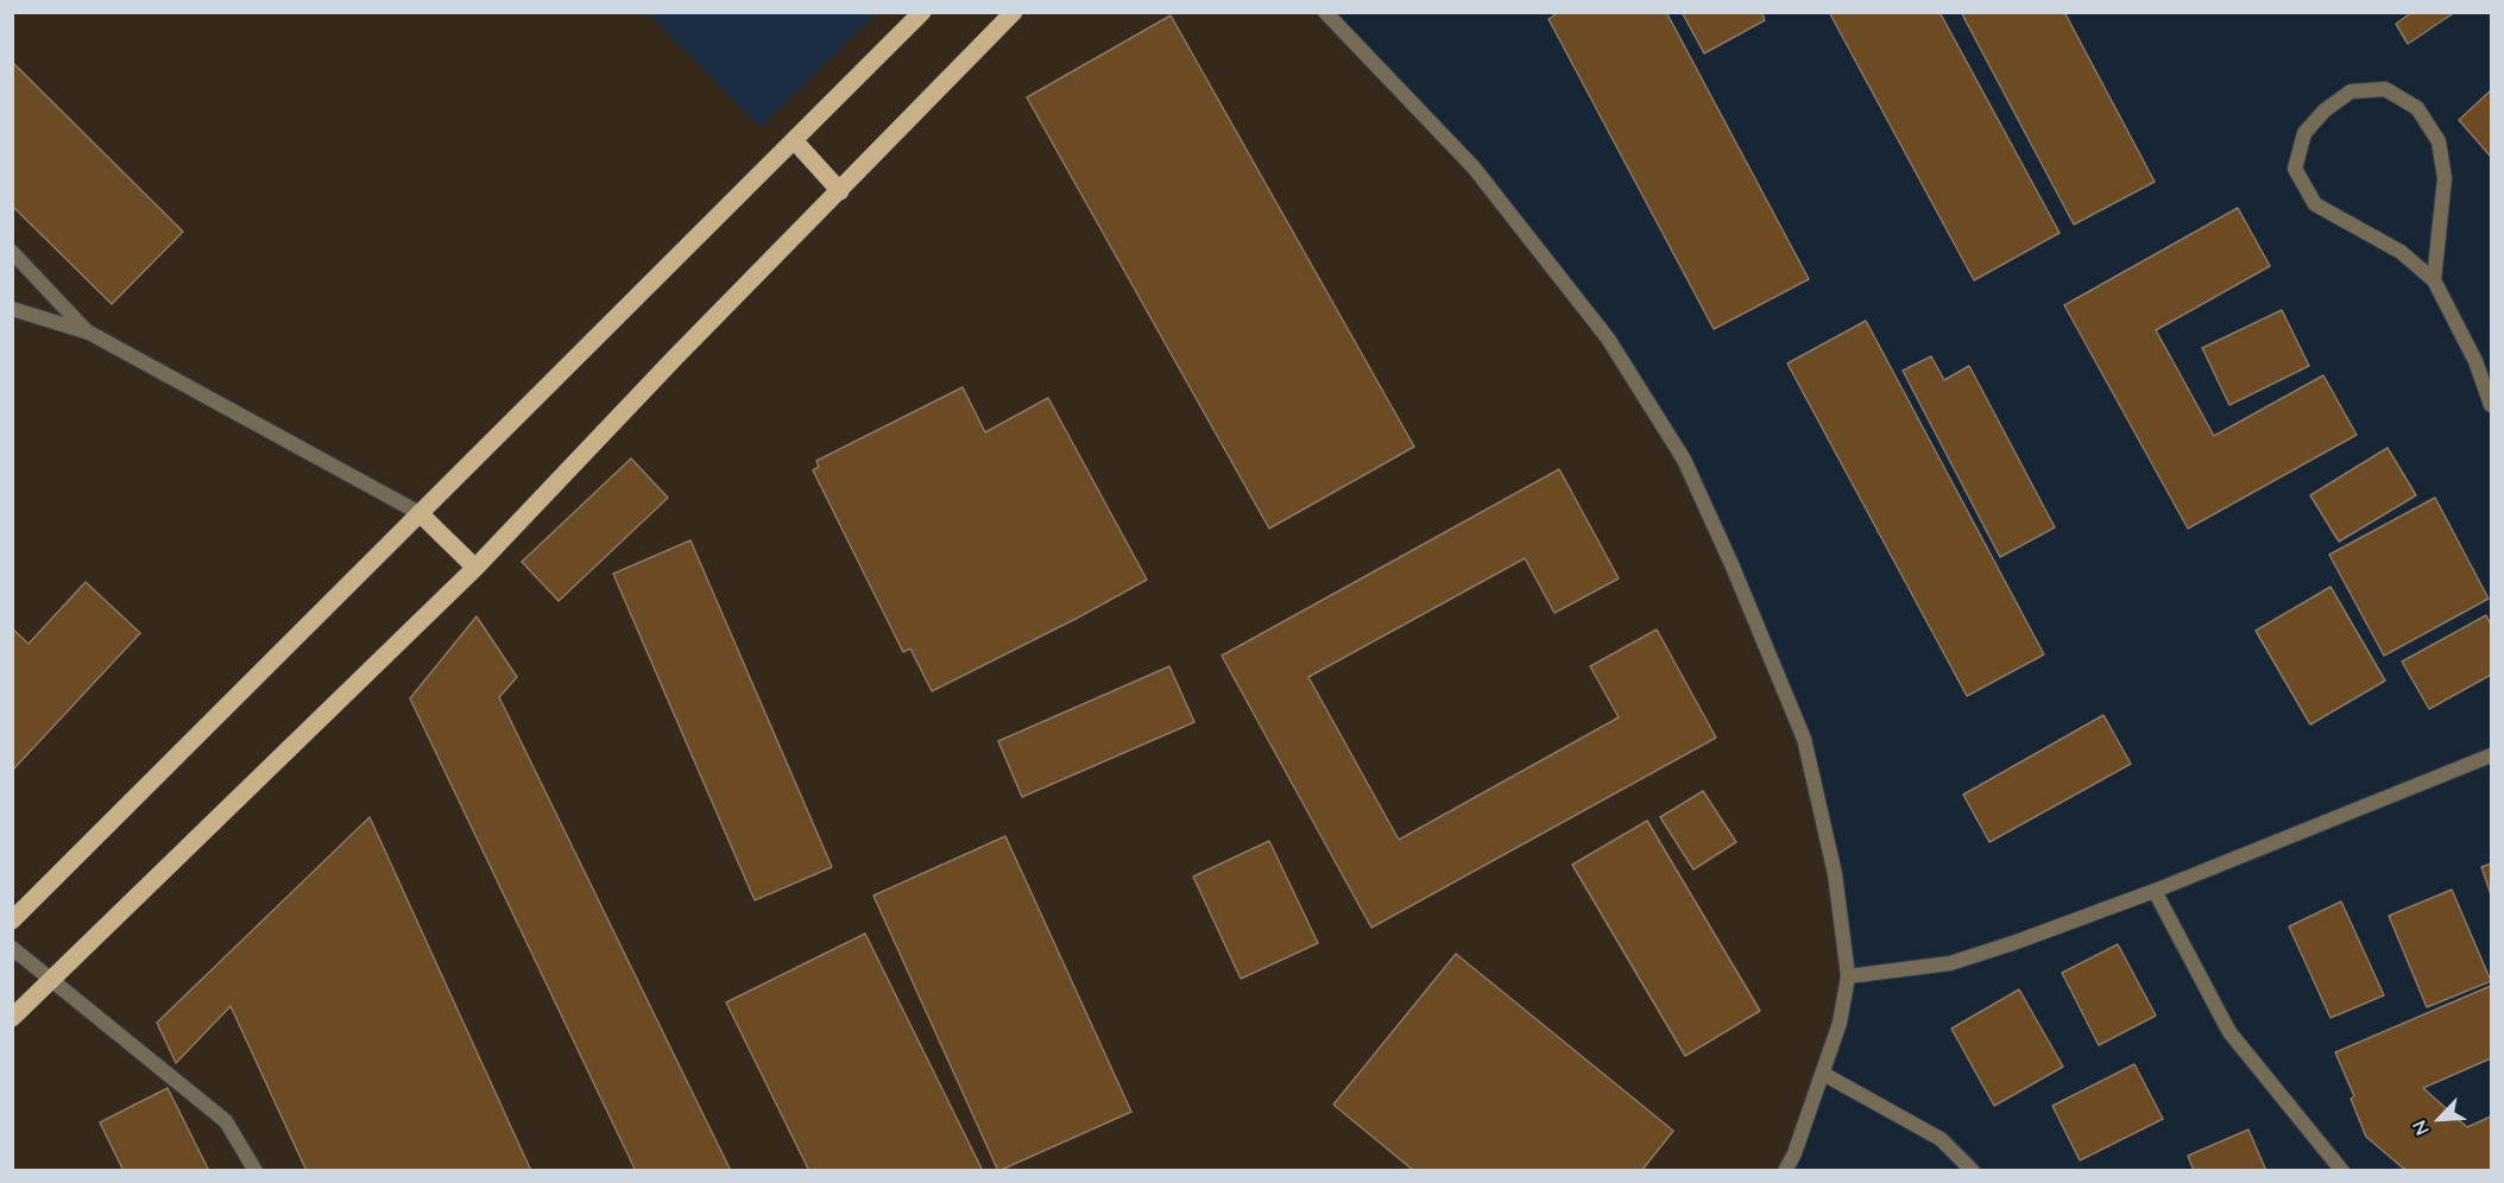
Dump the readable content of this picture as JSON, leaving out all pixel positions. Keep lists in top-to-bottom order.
{
  "north": "bottom left"
}
